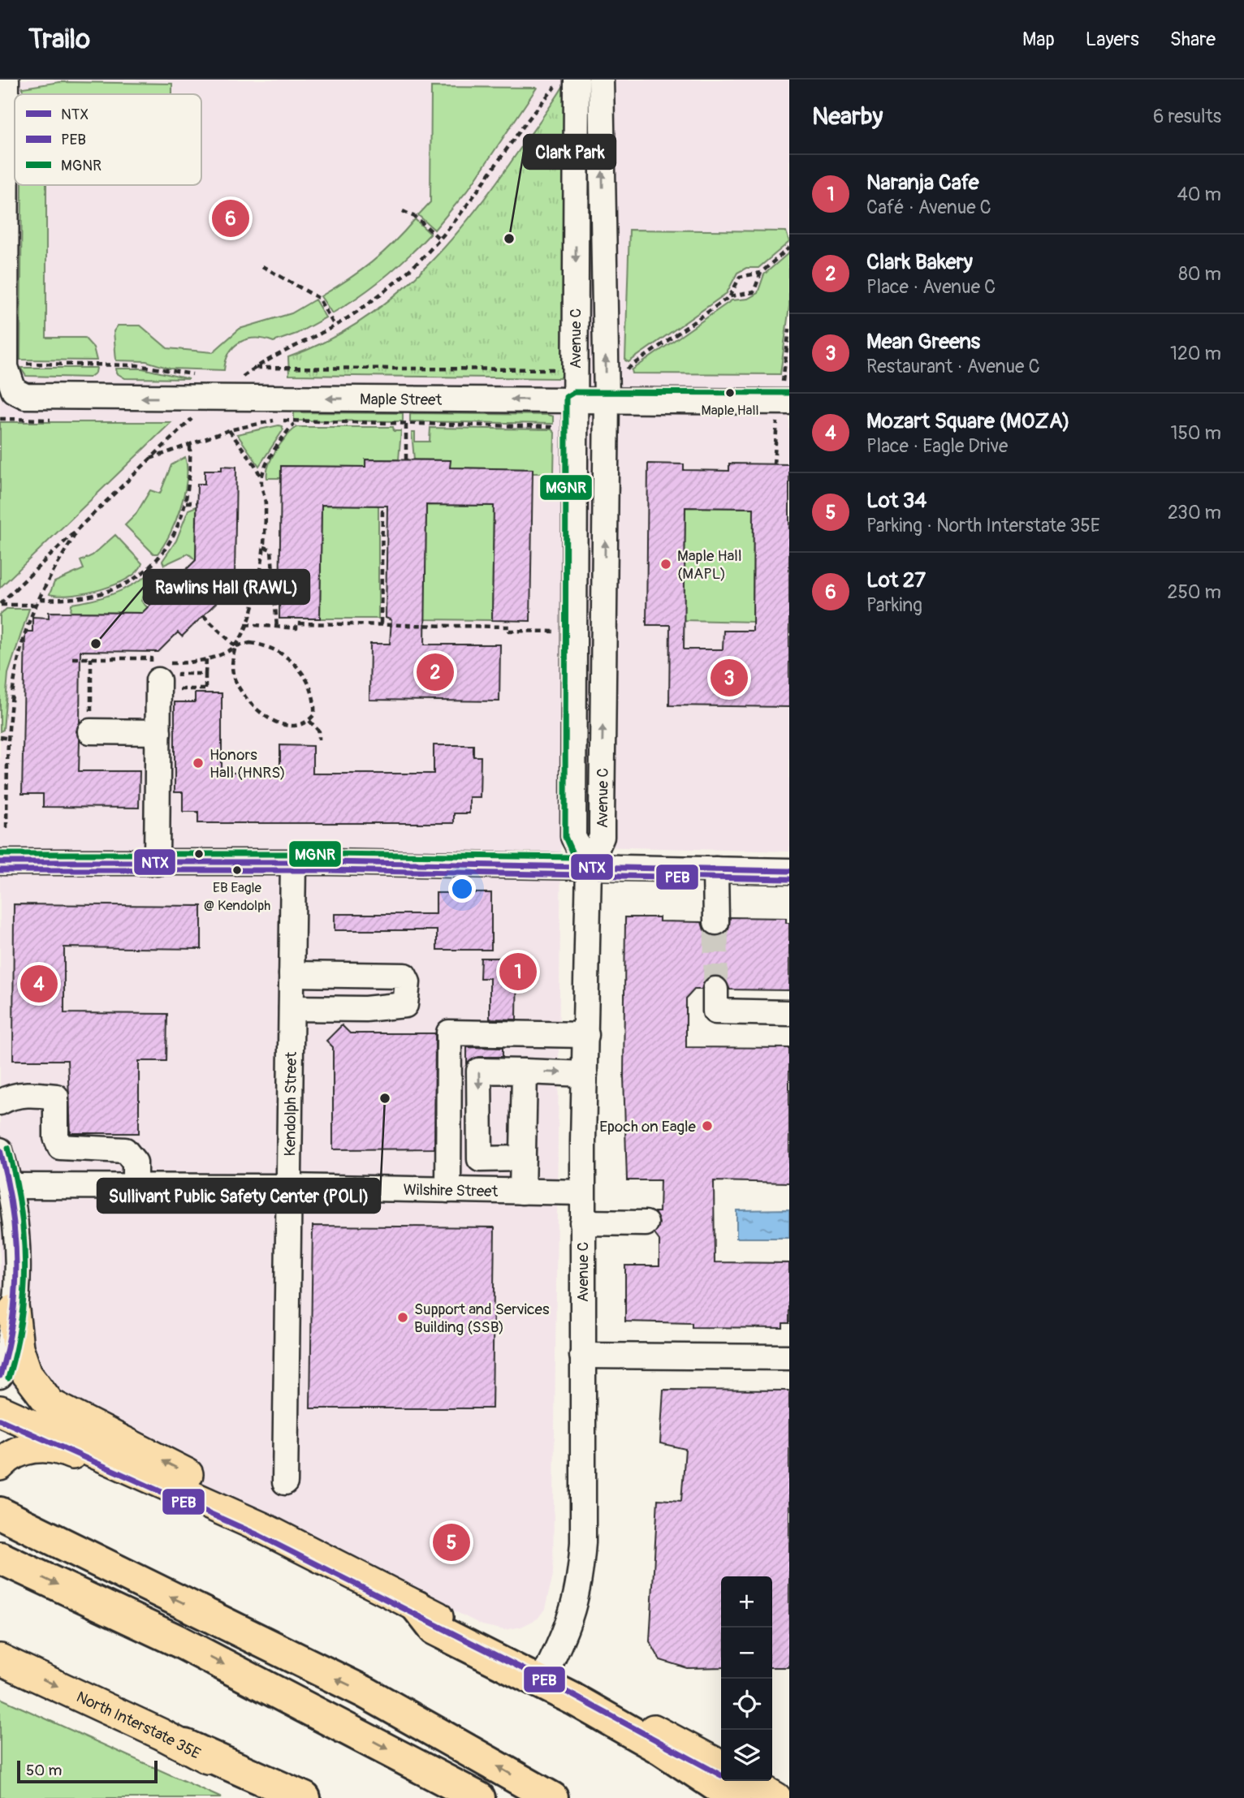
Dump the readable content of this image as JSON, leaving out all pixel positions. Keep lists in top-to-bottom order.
{
  "streets": {
    "main road": ["North Interstate 35E"],
    "street": [
      "Avenue C",
      "Maple Street",
      "Kendolph Street",
      "Wilshire Street"
    ]
  },
  "crossings": [
    ["Avenue C", "Maple Street"],
    ["Avenue C", "Wilshire Street"],
    ["Kendolph Street", "Wilshire Street"]
  ],
  "one_way": ["Maple Street"],
  "places": [
    "Clark Park",
    "Maple Hall",
    "Maple Hall (MAPL)",
    "Rawlins Hall (RAWL)",
    "Honors Hall (HNRS)",
    "EB Eagle @ Kendolph",
    "Sullivant Public Safety Center (POLI)",
    "Epoch on Eagle",
    "Support and Services Building (SSB)"
  ],
  "lines": ["transit line MGNR", "transit line NTX", "transit line PEB"],
  "legend": ["NTX", "PEB", "MGNR"],
  "scale_bar": "50 m",
  "page": {
    "header": "Trailo",
    "nav": ["Map", "Layers", "Share"],
    "heading": ["Nearby", "6 results"],
    "list": [
      {
        "mark": "1",
        "name": "Naranja Cafe",
        "note": "Café · Avenue C",
        "value": "40 m"
      },
      {
        "mark": "2",
        "name": "Clark Bakery",
        "note": "Place · Avenue C",
        "value": "80 m"
      },
      {
        "mark": "3",
        "name": "Mean Greens",
        "note": "Restaurant · Avenue C",
        "value": "120 m"
      },
      {
        "mark": "4",
        "name": "Mozart Square (MOZA)",
        "note": "Place · Eagle Drive",
        "value": "150 m"
      },
      {
        "mark": "5",
        "name": "Lot 34",
        "note": "Parking · North Interstate 35E",
        "value": "230 m"
      },
      {
        "mark": "6",
        "name": "Lot 27",
        "note": "Parking",
        "value": "250 m"
      }
    ],
    "pins": [
      "6",
      "2",
      "3",
      "1",
      "4",
      "5"
    ],
    "map_buttons": ["+", "−"],
    "scale": "50 m"
  }
}
